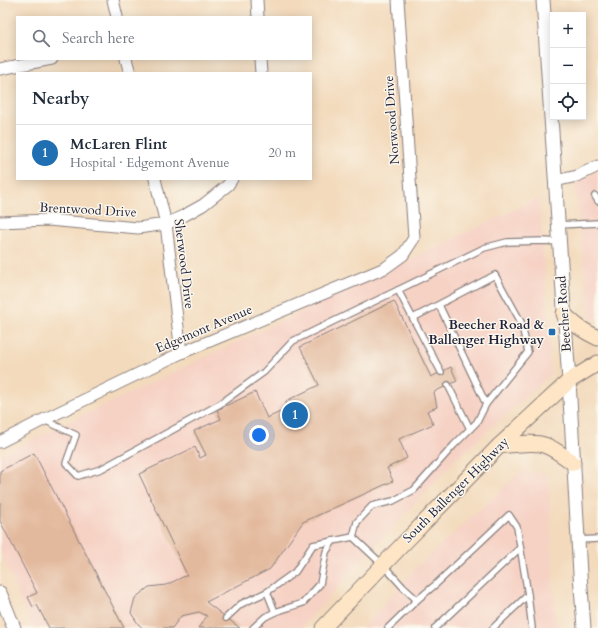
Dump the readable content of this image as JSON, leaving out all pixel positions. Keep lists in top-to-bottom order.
{
  "streets": {
    "main road": ["South Ballenger Highway"],
    "street": [
      "Norwood Drive",
      "Brentwood Drive",
      "Sherwood Drive",
      "Beecher Road",
      "Edgemont Avenue"
    ]
  },
  "crossings": [
    ["Norwood Drive", "Edgemont Avenue"],
    ["Brentwood Drive", "Sherwood Drive"],
    ["Sherwood Drive", "Edgemont Avenue"],
    ["Beecher Road", "South Ballenger Highway"]
  ],
  "places": {
    "transit": ["Beecher Road & Ballenger Highway"]
  },
  "page": {
    "map_buttons": ["+", "−"],
    "search": "Search here",
    "heading": "Nearby",
    "list": [
      {
        "mark": "1",
        "name": "McLaren Flint",
        "note": "Hospital · Edgemont Avenue",
        "value": "20 m"
      }
    ],
    "pins": "1"
  }
}
